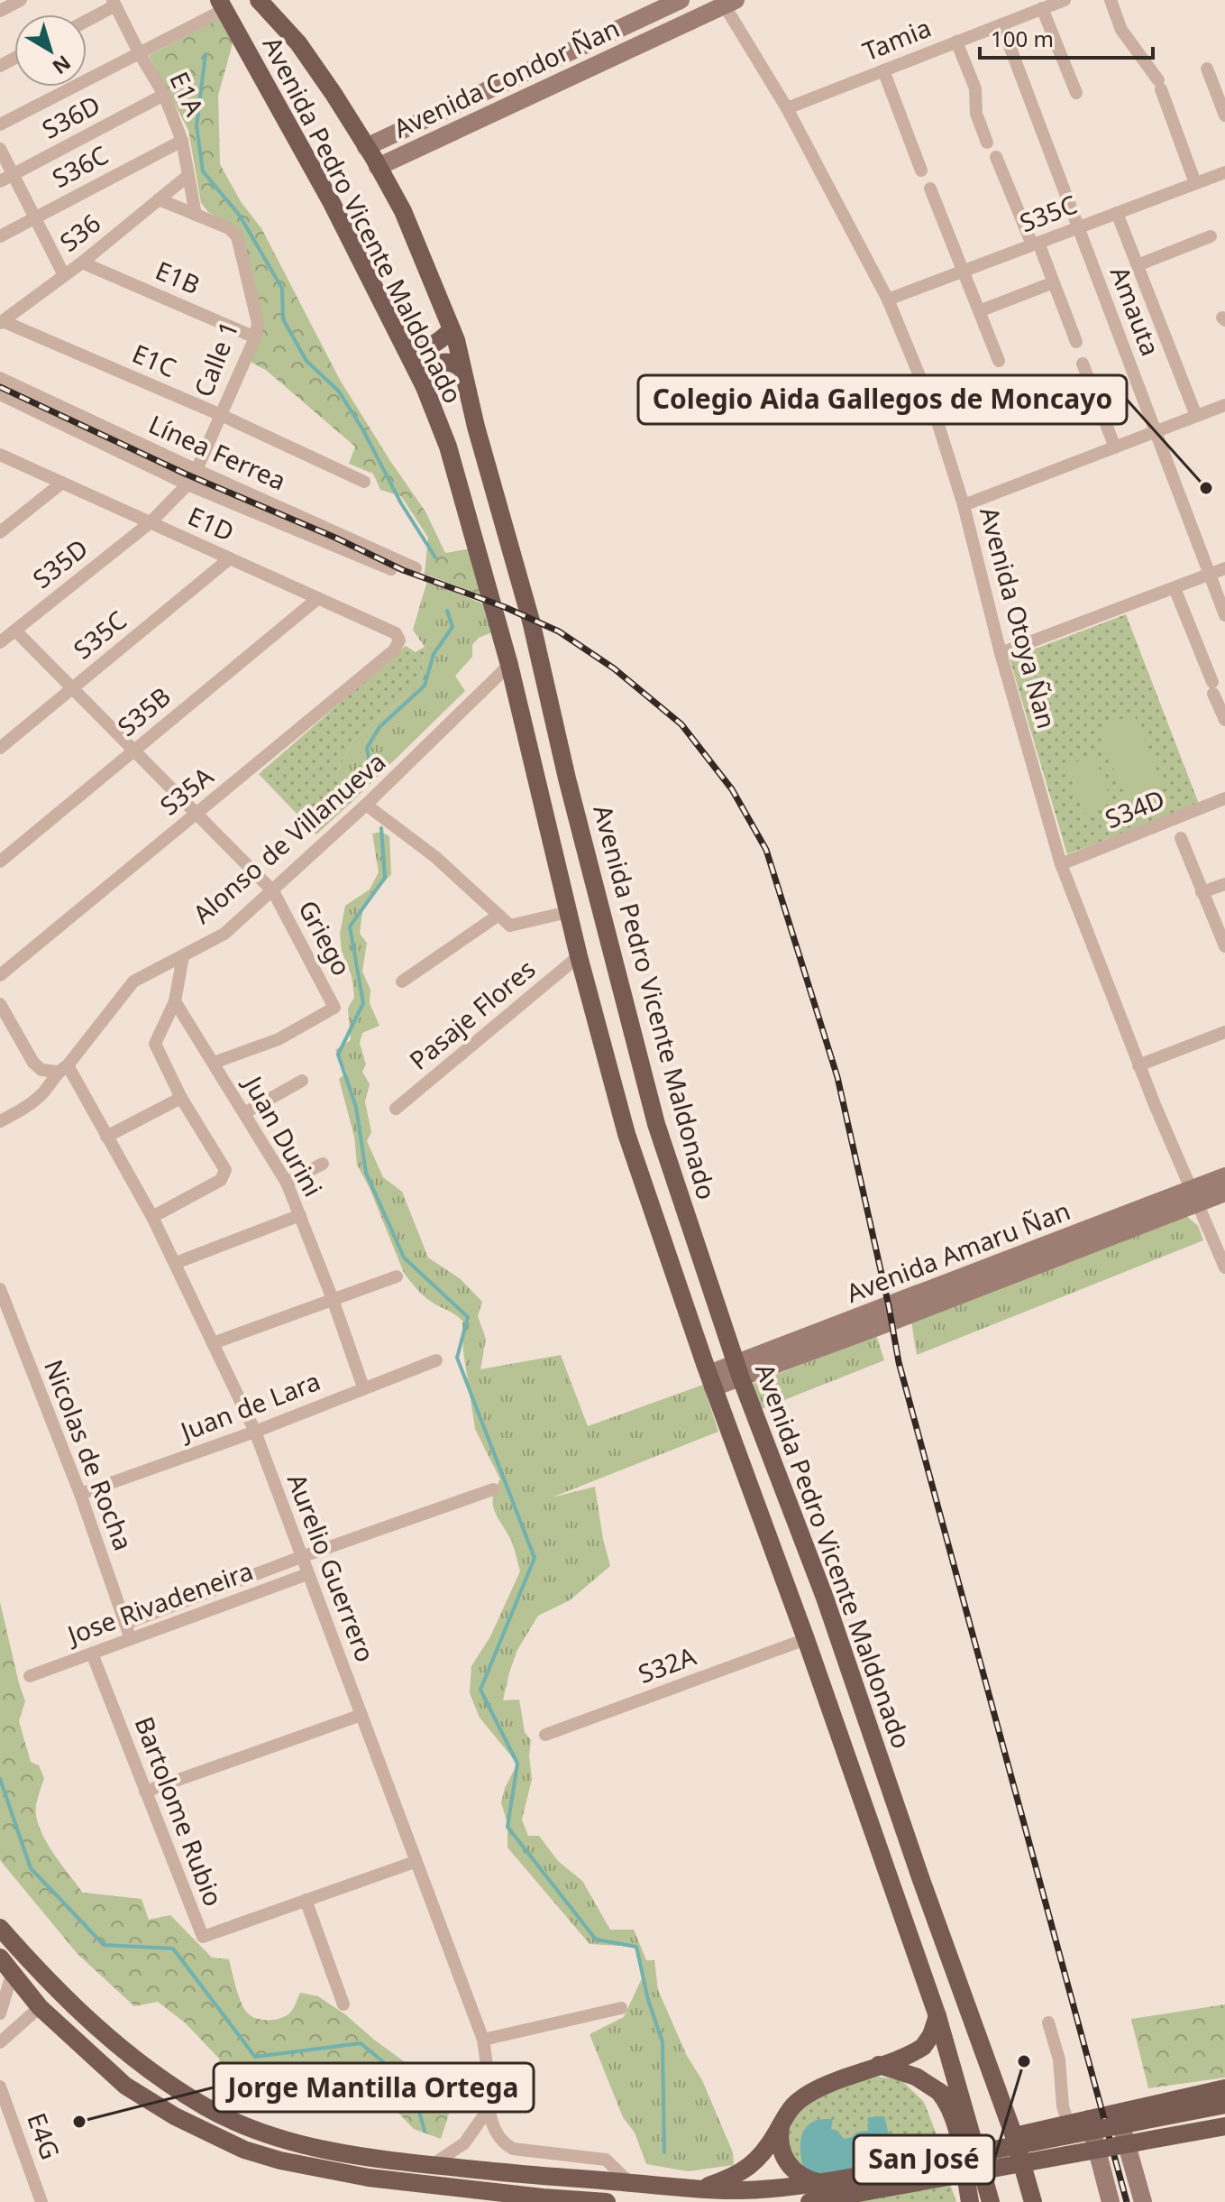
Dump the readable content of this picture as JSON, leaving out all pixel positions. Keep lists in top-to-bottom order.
{
  "streets": {
    "main road": ["Avenida Condor Ñan", "Avenida Pedro Vicente Maldonado", "Avenida Amaru Ñan"],
    "street": [
      "Tamia",
      "E1A",
      "S36D",
      "S36C",
      "S35C",
      "S36",
      "E1B",
      "Amauta",
      "Calle 1",
      "E1C",
      "Línea Ferrea",
      "E1D",
      "S35D",
      "Avenida Otoya Ñan",
      "S35B",
      "S35A",
      "S34D",
      "Alonso de Villanueva",
      "Griego",
      "Pasaje Flores",
      "Juan Durini",
      "Juan de Lara",
      "Nicolas de Rocha",
      "Aurelio Guerrero",
      "Jose Rivadeneira",
      "S32A",
      "Bartolome Rubio",
      "E4G"
    ]
  },
  "crossings": [
    ["Tamia", "Amauta"],
    ["Tamia", "Avenida Otoya Ñan"],
    ["Avenida Condor Ñan", "Avenida Pedro Vicente Maldonado"],
    ["Avenida Condor Ñan", "Avenida Otoya Ñan"],
    ["E1A", "S36D"],
    ["E1A", "S36C"],
    ["E1A", "S36"],
    ["E1A", "Calle 1"],
    ["S35C", "Amauta"],
    ["S35C", "E1D"],
    ["S35C", "Avenida Otoya Ñan"],
    ["S35C", "Griego"],
    ["Avenida Pedro Vicente Maldonado", "Alonso de Villanueva"],
    ["Avenida Pedro Vicente Maldonado", "Pasaje Flores"],
    ["Avenida Pedro Vicente Maldonado", "Avenida Amaru Ñan"],
    ["Avenida Pedro Vicente Maldonado", "S32A"],
    ["S36", "E1B"],
    ["S36", "Calle 1"],
    ["S36", "E1C"],
    ["E1B", "Calle 1"],
    ["Calle 1", "E1C"],
    ["Calle 1", "Línea Ferrea"],
    ["Calle 1", "E1D"],
    ["Calle 1", "S35D"],
    ["E1D", "S35D"],
    ["E1D", "S35B"],
    ["E1D", "S35A"],
    ["S35D", "Griego"],
    ["Avenida Otoya Ñan", "S34D"],
    ["Avenida Otoya Ñan", "Avenida Amaru Ñan"],
    ["S35B", "Griego"],
    ["S35A", "Griego"],
    ["Alonso de Villanueva", "Griego"],
    ["Alonso de Villanueva", "Aurelio Guerrero"],
    ["Griego", "Juan Durini"],
    ["Juan Durini", "Juan de Lara"],
    ["Juan de Lara", "Nicolas de Rocha"],
    ["Juan de Lara", "Aurelio Guerrero"],
    ["Nicolas de Rocha", "Jose Rivadeneira"],
    ["Aurelio Guerrero", "Jose Rivadeneira"],
    ["Aurelio Guerrero", "Bartolome Rubio"],
    ["Jose Rivadeneira", "Bartolome Rubio"]
  ],
  "places": ["Colegio Aida Gallegos de Moncayo", "San José", "Jorge Mantilla Ortega"],
  "scale_bar": "100 m",
  "north": "bottom right"
}
